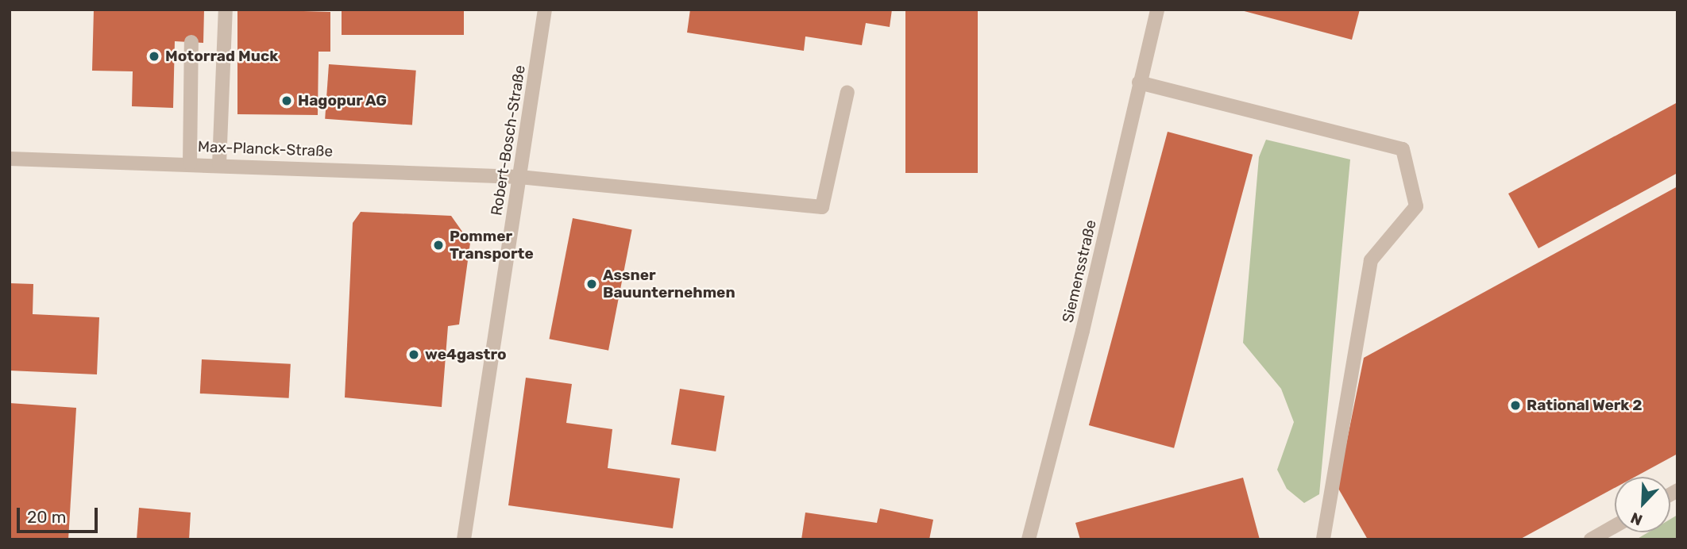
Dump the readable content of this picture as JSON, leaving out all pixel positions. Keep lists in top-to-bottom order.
{
  "streets": {
    "street": ["Robert-Bosch-Straße", "Max-Planck-Straße", "Siemensstraße"]
  },
  "crossings": [
    ["Robert-Bosch-Straße", "Max-Planck-Straße"]
  ],
  "places": [
    "Motorrad Muck",
    "Hagopur AG",
    "Pommer Transporte",
    "Assner Bauunternehmen",
    "we4gastro",
    "Rational Werk 2"
  ],
  "scale_bar": "20 m",
  "north": "bottom left"
}
